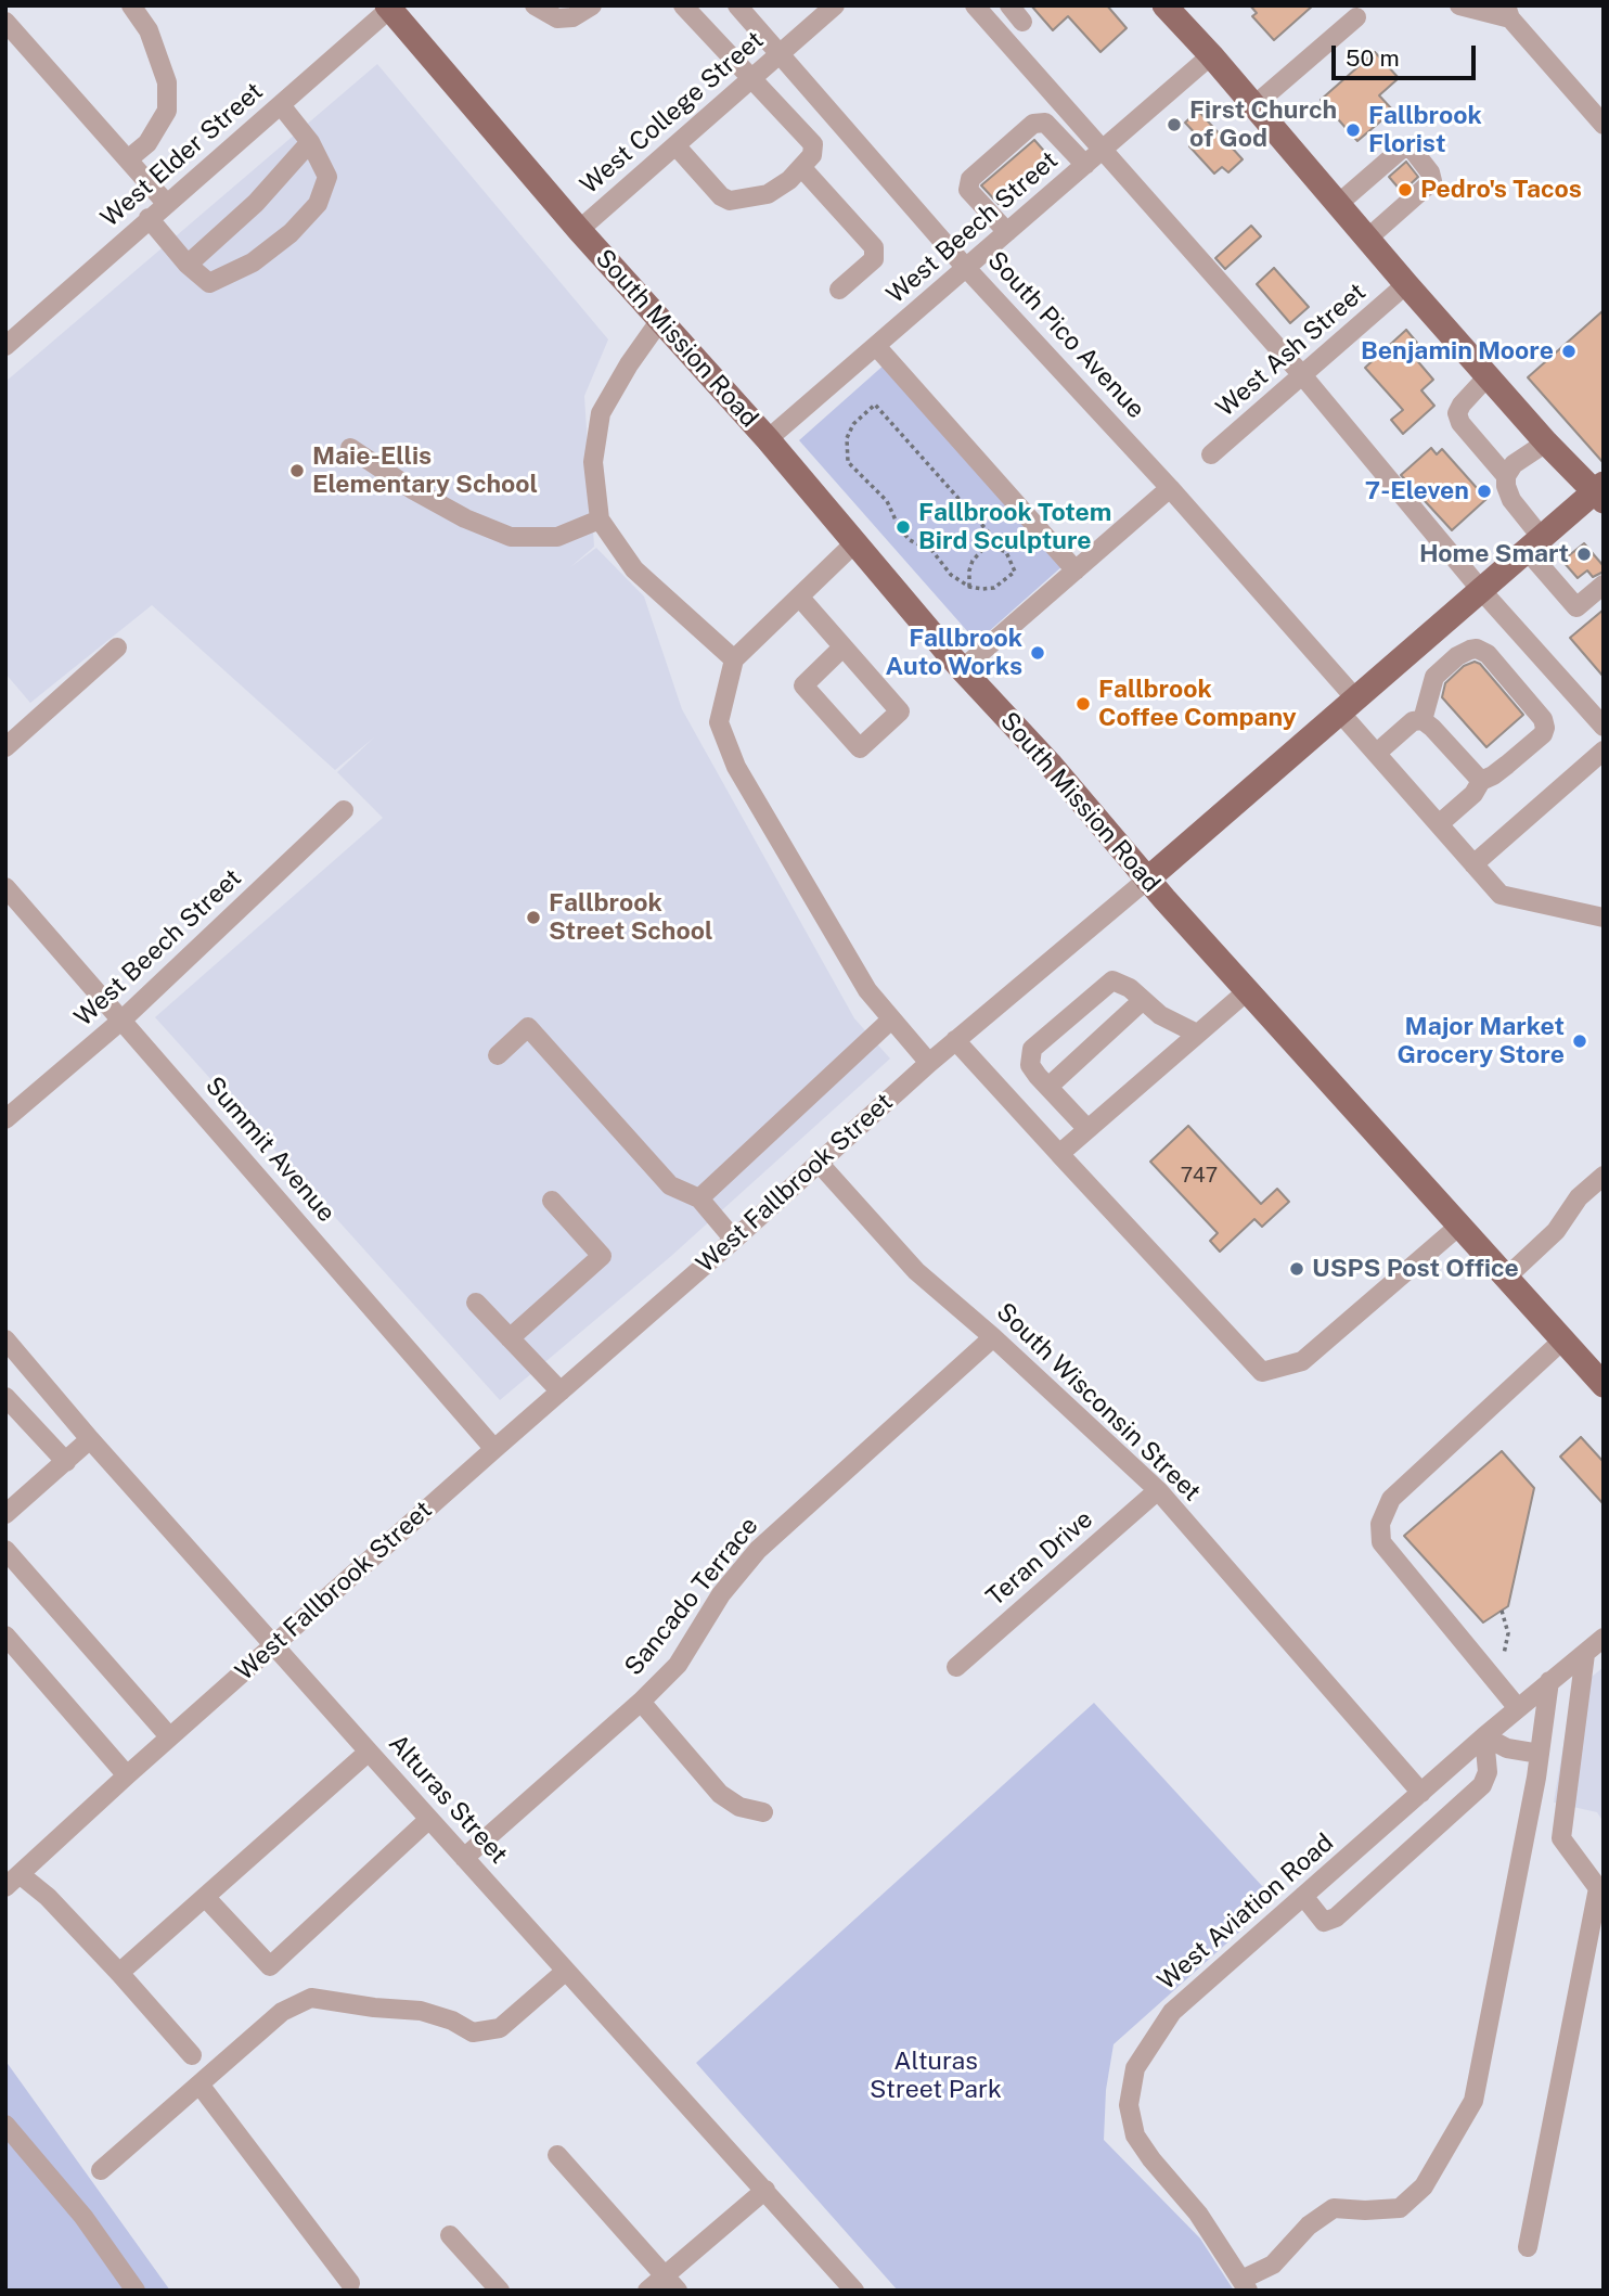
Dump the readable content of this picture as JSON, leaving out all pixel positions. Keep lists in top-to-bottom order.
{
  "streets": {
    "main road": ["South Mission Road", "West Fallbrook Street"],
    "street": [
      "West College Street",
      "West Elder Street",
      "West Beech Street",
      "South Pico Avenue",
      "West Ash Street",
      "Summit Avenue",
      "South Wisconsin Street",
      "Teran Drive",
      "Sancado Terrace",
      "Alturas Street",
      "West Aviation Road"
    ]
  },
  "crossings": [
    ["West College Street", "South Pico Avenue"],
    ["West College Street", "South Mission Road"],
    ["West Elder Street", "South Mission Road"],
    ["West Beech Street", "South Pico Avenue"],
    ["West Beech Street", "South Mission Road"],
    ["West Beech Street", "Summit Avenue"],
    ["South Pico Avenue", "West Fallbrook Street"],
    ["South Mission Road", "West Fallbrook Street"],
    ["Summit Avenue", "West Fallbrook Street"],
    ["West Fallbrook Street", "South Wisconsin Street"],
    ["West Fallbrook Street", "Alturas Street"],
    ["South Wisconsin Street", "Teran Drive"],
    ["South Wisconsin Street", "Sancado Terrace"],
    ["South Wisconsin Street", "West Aviation Road"],
    ["Sancado Terrace", "Alturas Street"]
  ],
  "parks": ["Alturas Street Park"],
  "places": [
    "First Church of God",
    "Fallbrook Florist",
    "Pedro's Tacos",
    "Benjamin Moore",
    "Maie-Ellis Elementary School",
    "7-Eleven",
    "Fallbrook Totem Bird Sculpture",
    "Home Smart",
    "Fallbrook Auto Works",
    "Fallbrook Coffee Company",
    "Fallbrook Street School",
    "Major Market Grocery Store",
    "USPS Post Office"
  ],
  "house_numbers": ["747"],
  "scale_bar": "50 m"
}
